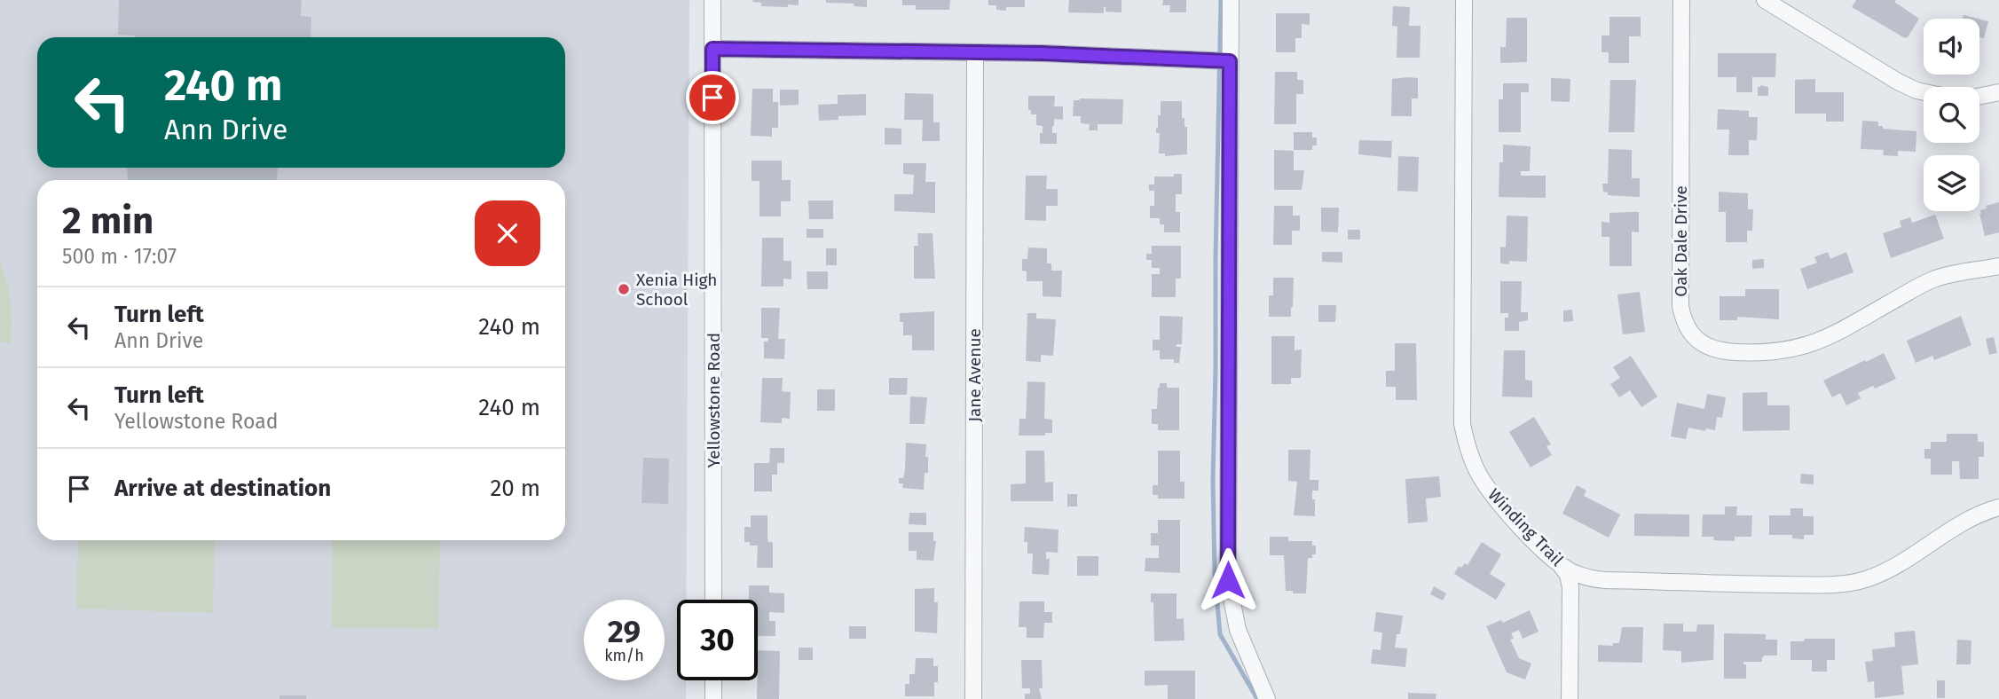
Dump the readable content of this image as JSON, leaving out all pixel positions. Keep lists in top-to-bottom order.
{
  "streets": {
    "street": [
      "Oak Dale Drive",
      "Jane Avenue",
      "Yellowstone Road",
      "Winding Trail"
    ]
  },
  "places": ["Xenia High School"],
  "page": {
    "turn": ["240 m", "Ann Drive"],
    "heading": ["2 min", "500 m · 17:07"],
    "list": [
      {
        "name": "Turn left",
        "note": "Ann Drive",
        "value": "240 m"
      },
      {
        "name": "Turn left",
        "note": "Yellowstone Road",
        "value": "240 m"
      },
      {
        "name": "Arrive at destination",
        "value": "20 m"
      }
    ],
    "speed": "29 km/h",
    "limit": "30"
  }
}
